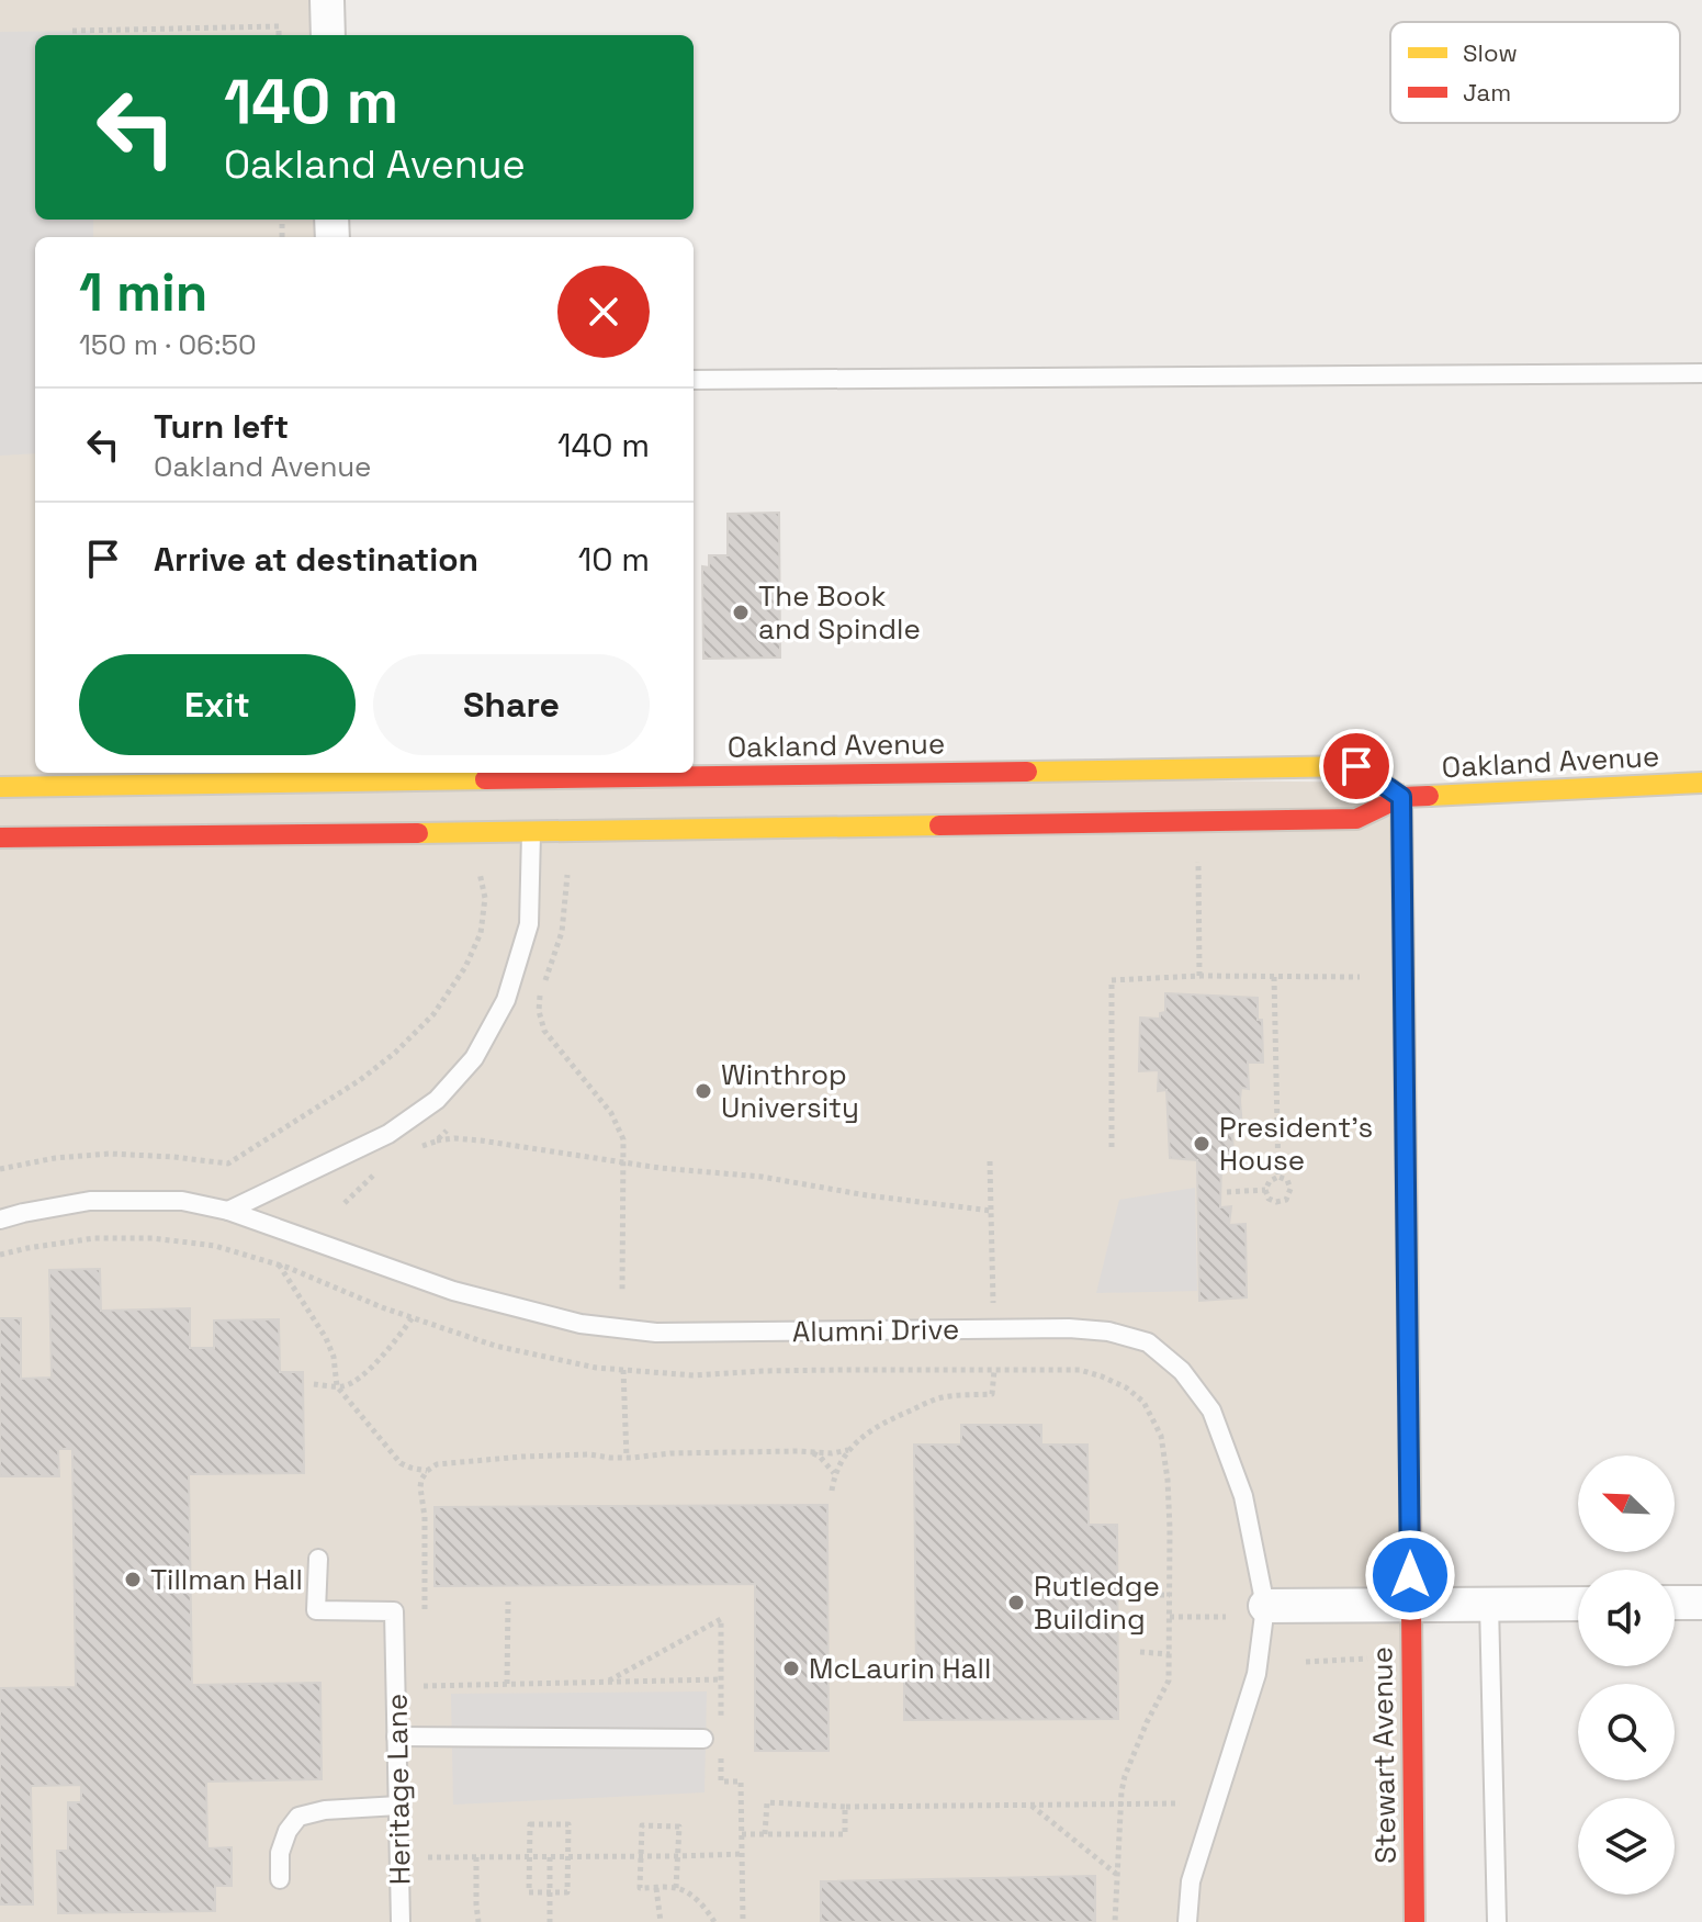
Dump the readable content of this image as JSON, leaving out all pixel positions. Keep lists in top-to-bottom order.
{
  "streets": {
    "main road": ["Oakland Avenue", "Stewart Avenue"],
    "lane": ["Alumni Drive", "Heritage Lane"]
  },
  "crossings": [
    ["Oakland Avenue", "Stewart Avenue"]
  ],
  "places": [
    "The Book and Spindle",
    "Winthrop University",
    "President's House",
    "Tillman Hall",
    "Rutledge Building",
    "McLaurin Hall"
  ],
  "legend": ["Slow", "Jam"],
  "north": "top left",
  "page": {
    "turn": ["140 m", "Oakland Avenue"],
    "heading": ["1 min", "150 m · 06:50"],
    "list": [
      {
        "name": "Turn left",
        "note": "Oakland Avenue",
        "value": "140 m"
      },
      {
        "name": "Arrive at destination",
        "value": "10 m"
      }
    ],
    "buttons": ["Exit", "Share"]
  }
}
